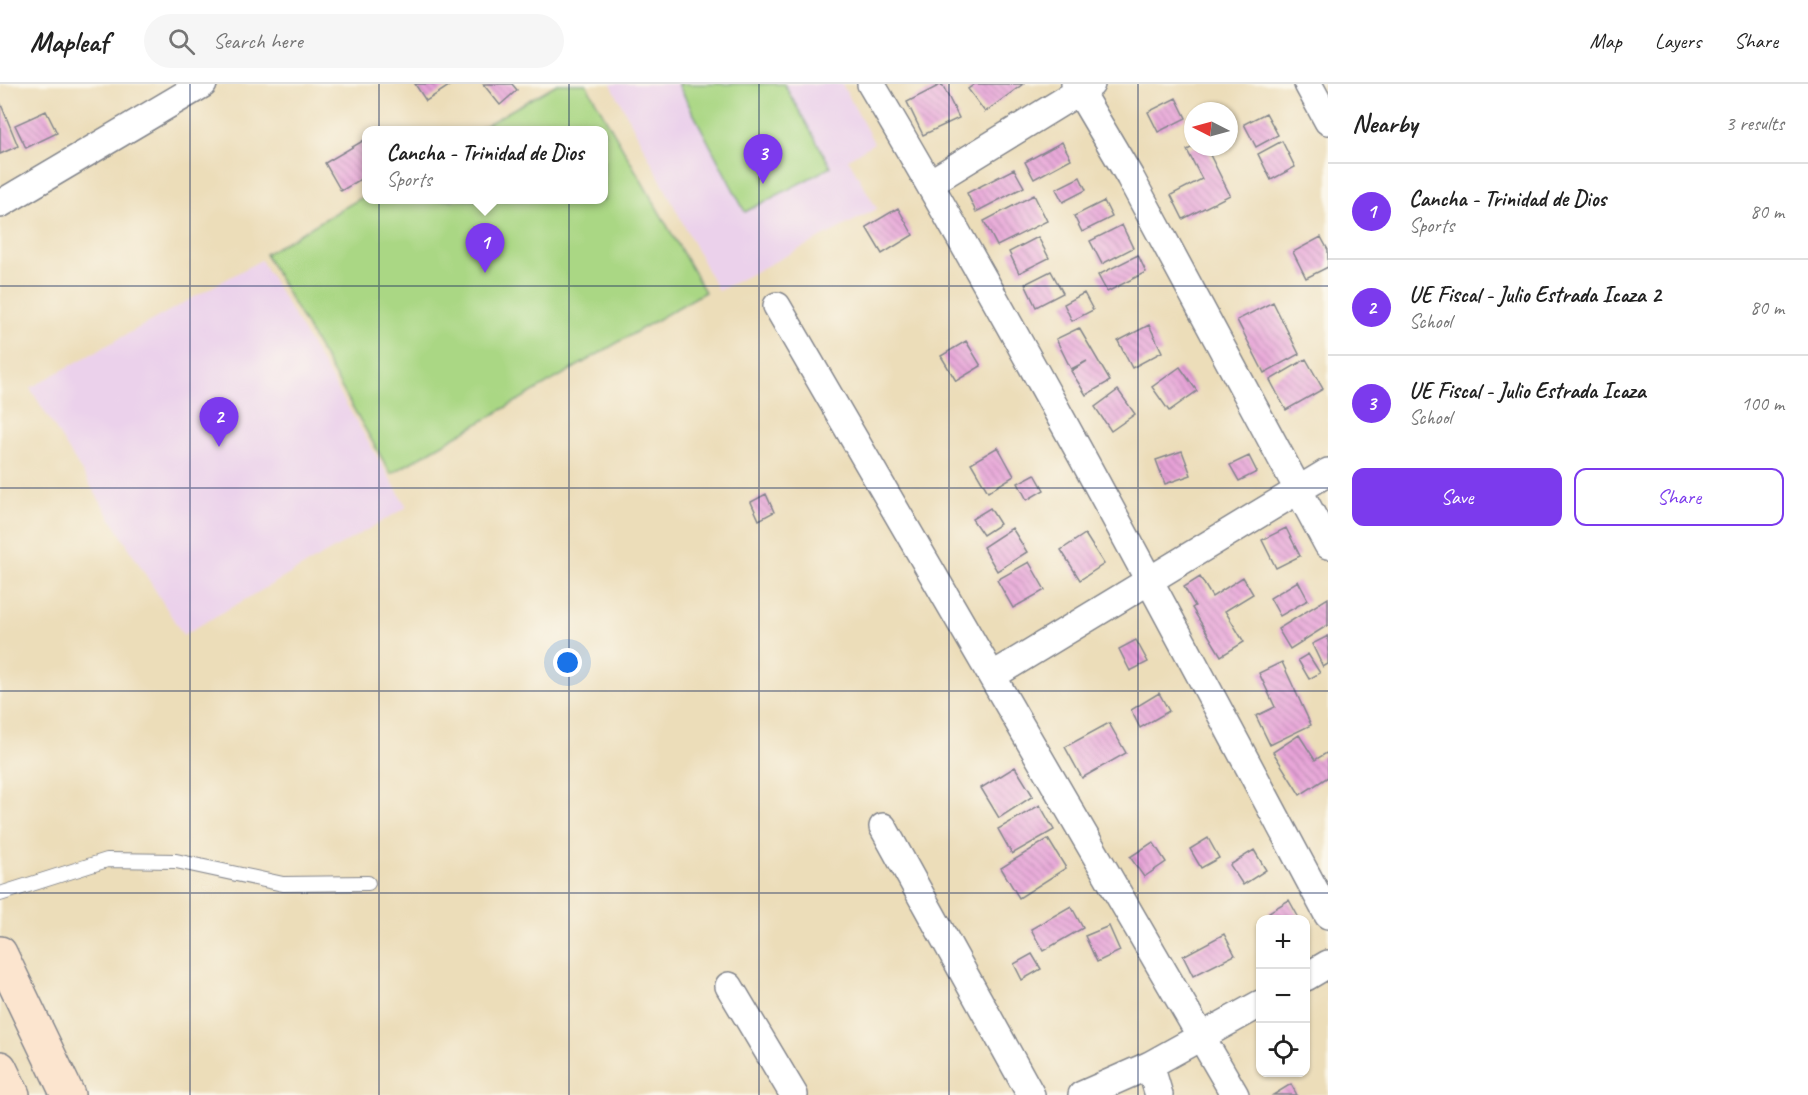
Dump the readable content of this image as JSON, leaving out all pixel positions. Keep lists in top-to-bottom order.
{
  "north": "left",
  "page": {
    "header": "Mapleaf",
    "search": "Search here",
    "nav": ["Map", "Layers", "Share"],
    "heading": ["Nearby", "3 results"],
    "popup": ["Cancha - Trinidad de Dios", "Sports"],
    "pins": ["3", "1", "2"],
    "list": [
      {
        "mark": "1",
        "name": "Cancha - Trinidad de Dios",
        "note": "Sports",
        "value": "80 m"
      },
      {
        "mark": "2",
        "name": "UE Fiscal - Julio Estrada Icaza 2",
        "note": "School",
        "value": "80 m"
      },
      {
        "mark": "3",
        "name": "UE Fiscal - Julio Estrada Icaza",
        "note": "School",
        "value": "100 m"
      }
    ],
    "buttons": ["Save", "Share"],
    "map_buttons": ["+", "−"]
  }
}
